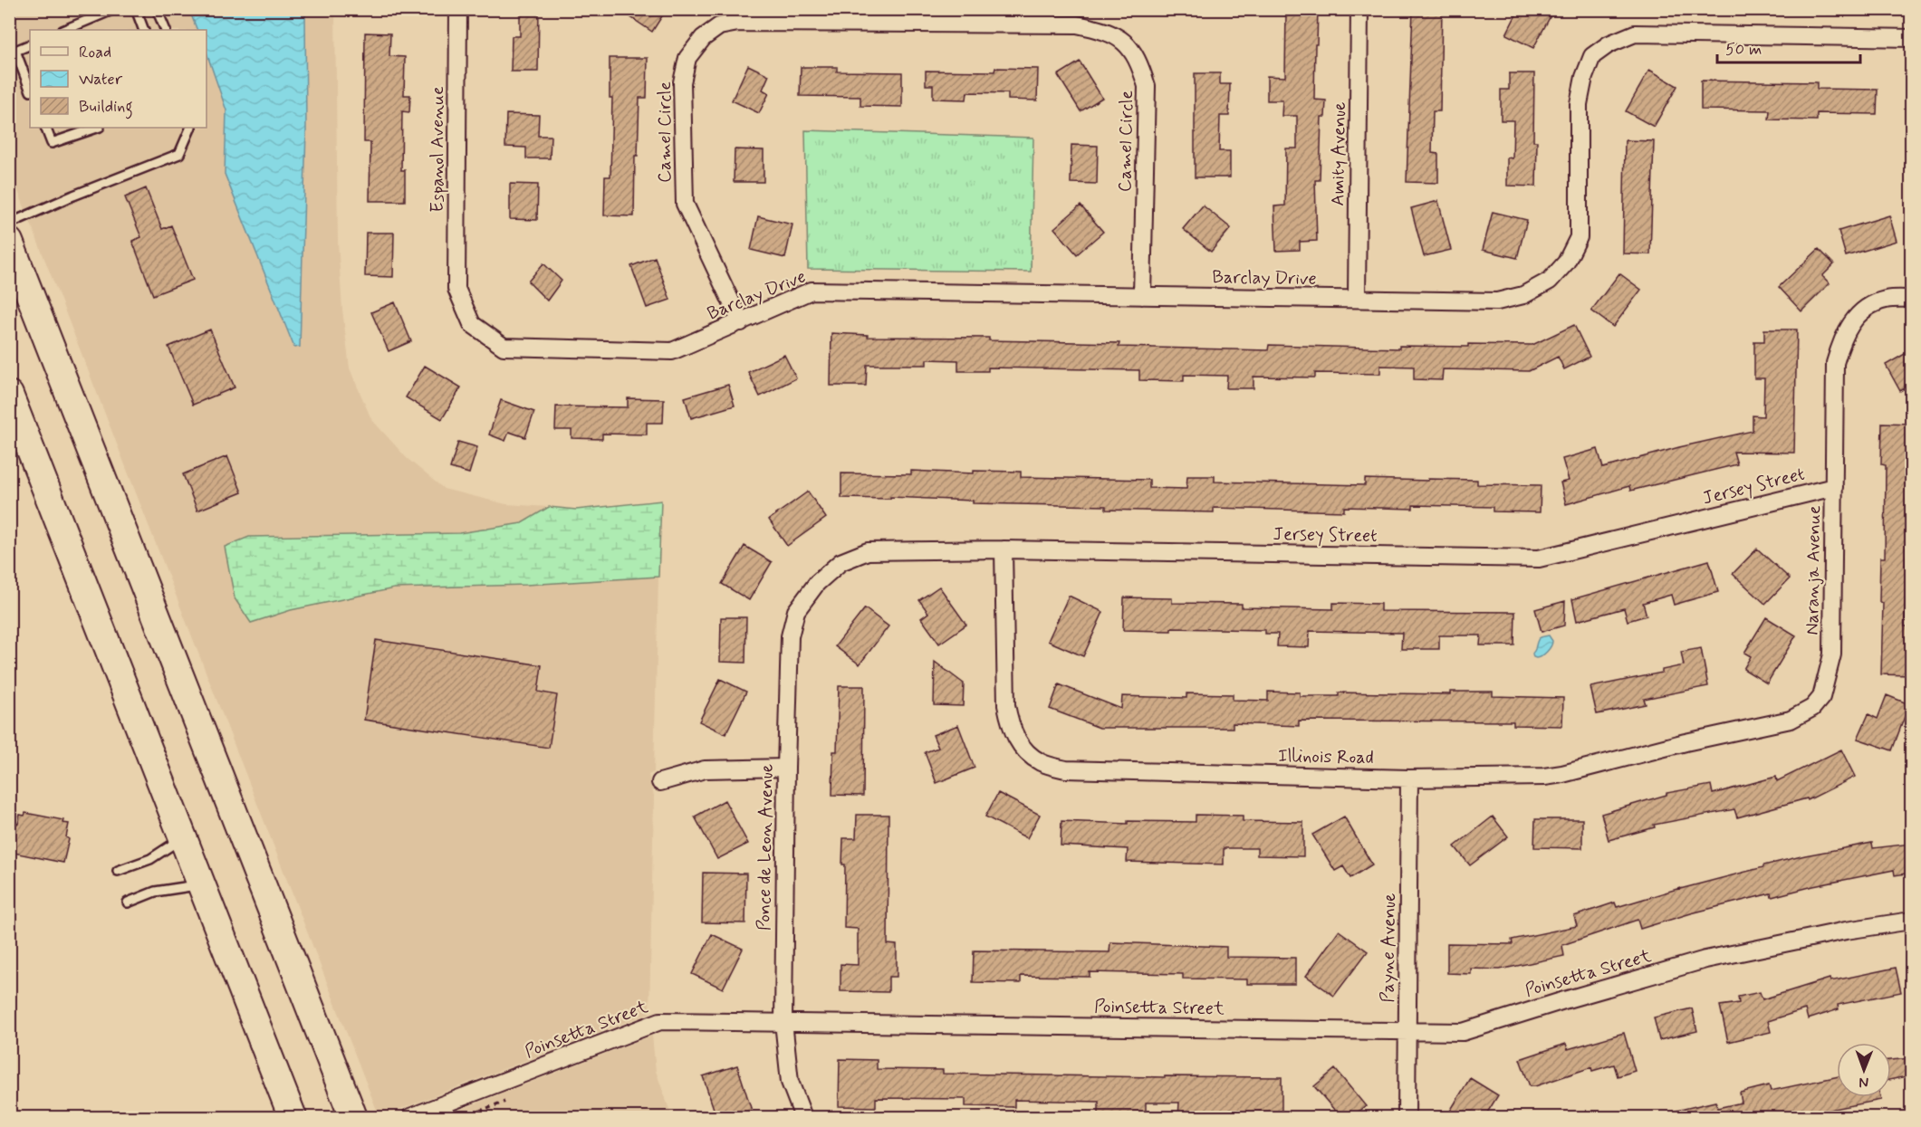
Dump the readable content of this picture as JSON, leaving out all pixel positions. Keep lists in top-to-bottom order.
{
  "streets": {
    "street": [
      "Camel Circle",
      "Espanol Avenue",
      "Amity Avenue",
      "Barclay Drive",
      "Jersey Street",
      "Naranja Avenue",
      "Illinois Road",
      "Ponce de Leon Avenue",
      "Payne Avenue",
      "Poinsetta Street"
    ]
  },
  "crossings": [
    ["Camel Circle", "Barclay Drive"],
    ["Espanol Avenue", "Barclay Drive"],
    ["Amity Avenue", "Barclay Drive"],
    ["Jersey Street", "Naranja Avenue"],
    ["Jersey Street", "Illinois Road"],
    ["Jersey Street", "Ponce de Leon Avenue"],
    ["Naranja Avenue", "Illinois Road"],
    ["Illinois Road", "Payne Avenue"],
    ["Ponce de Leon Avenue", "Poinsetta Street"],
    ["Payne Avenue", "Poinsetta Street"]
  ],
  "legend": ["Road", "Water", "Building"],
  "scale_bar": "50 m",
  "north": "bottom"
}
